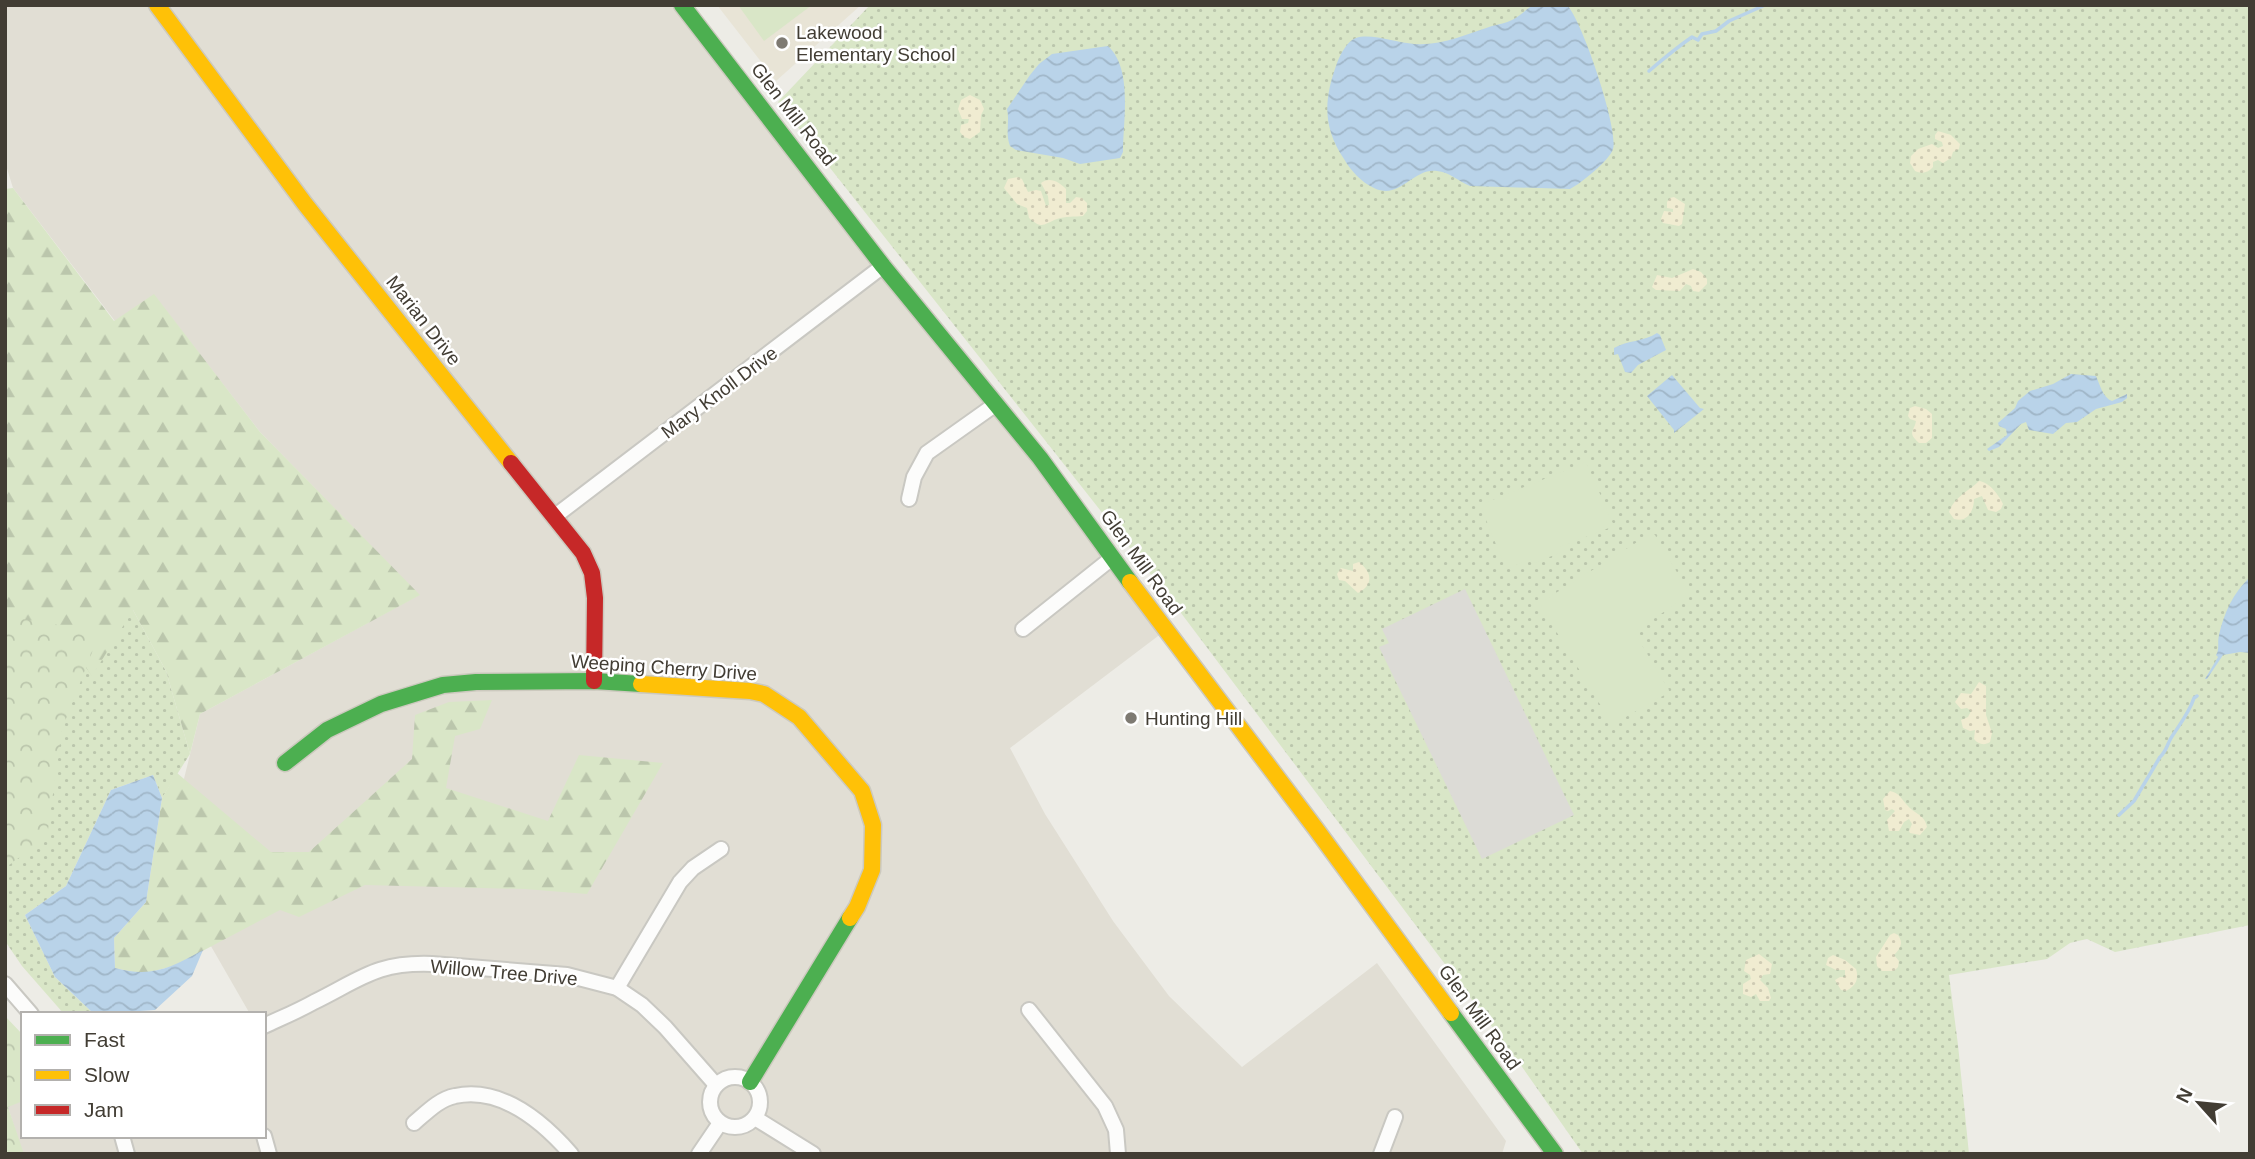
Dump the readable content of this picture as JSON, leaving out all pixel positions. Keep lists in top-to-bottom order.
{
  "streets": {
    "street": [
      "Glen Mill Road",
      "Marian Drive",
      "Mary Knoll Drive",
      "Weeping Cherry Drive",
      "Willow Tree Drive"
    ]
  },
  "crossings": [
    ["Glen Mill Road", "Mary Knoll Drive"],
    ["Marian Drive", "Mary Knoll Drive"],
    ["Marian Drive", "Weeping Cherry Drive"],
    ["Weeping Cherry Drive", "Willow Tree Drive"]
  ],
  "places": ["Lakewood Elementary School", "Hunting Hill"],
  "legend": ["Fast", "Slow", "Jam"],
  "north": "top left"
}
